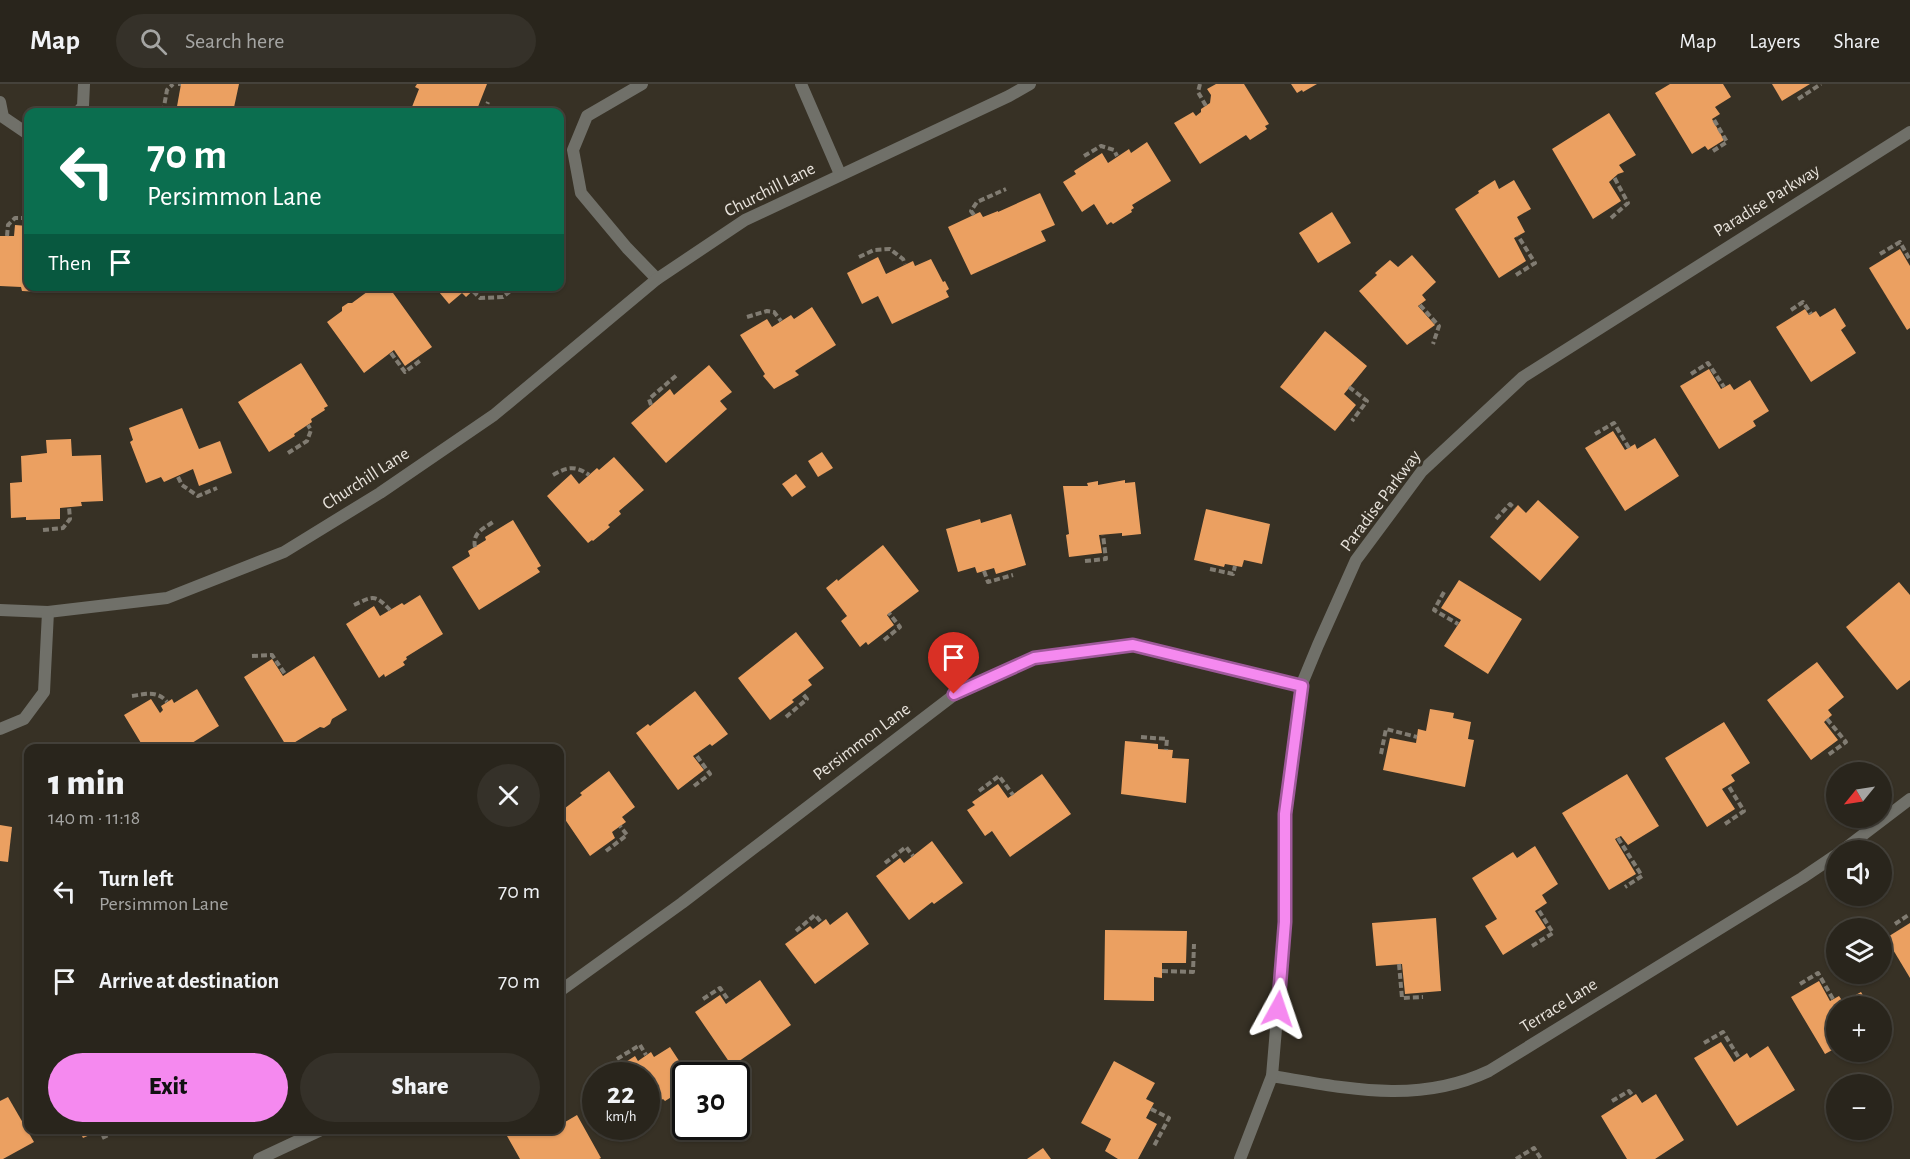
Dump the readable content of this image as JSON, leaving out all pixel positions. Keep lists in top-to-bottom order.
{
  "streets": {
    "street": [
      "Churchill Lane",
      "Paradise Parkway",
      "Persimmon Lane",
      "Terrace Lane"
    ]
  },
  "crossings": [
    ["Paradise Parkway", "Persimmon Lane"],
    ["Paradise Parkway", "Terrace Lane"]
  ],
  "north": "bottom left",
  "page": {
    "header": "Map",
    "search": "Search here",
    "nav": ["Map", "Layers", "Share"],
    "turn": ["70 m", "Persimmon Lane"],
    "then": "Then",
    "heading": ["1 min", "140 m · 11:18"],
    "map_buttons": ["+", "−"],
    "list": [
      {
        "name": "Turn left",
        "note": "Persimmon Lane",
        "value": "70 m"
      },
      {
        "name": "Arrive at destination",
        "value": "70 m"
      }
    ],
    "buttons": ["Exit", "Share"],
    "speed": "22 km/h",
    "limit": "30"
  }
}
